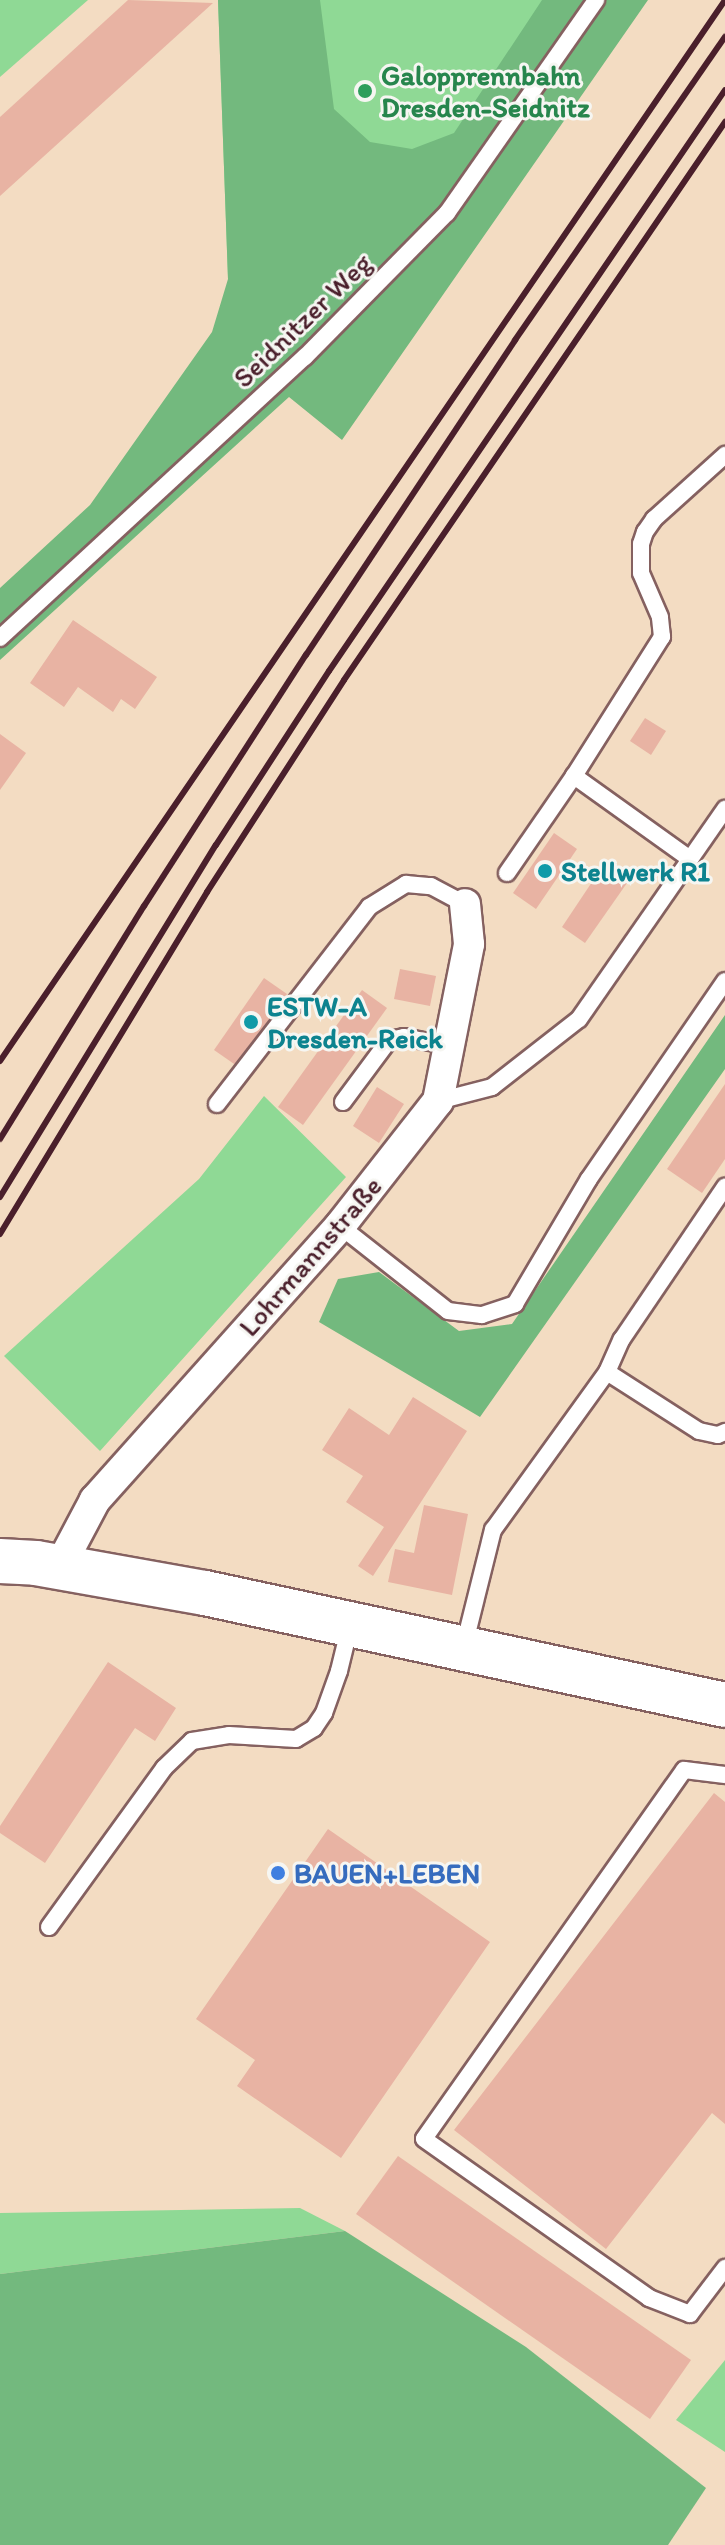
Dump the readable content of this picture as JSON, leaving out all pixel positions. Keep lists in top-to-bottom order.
{
  "streets": {
    "street": ["Lohrmannstraße"],
    "lane": ["Seidnitzer Weg"]
  },
  "places": [
    "Galopprennbahn Dresden-Seidnitz",
    "Stellwerk R1",
    "ESTW-A Dresden-Reick",
    "BAUEN+LEBEN"
  ]
}
